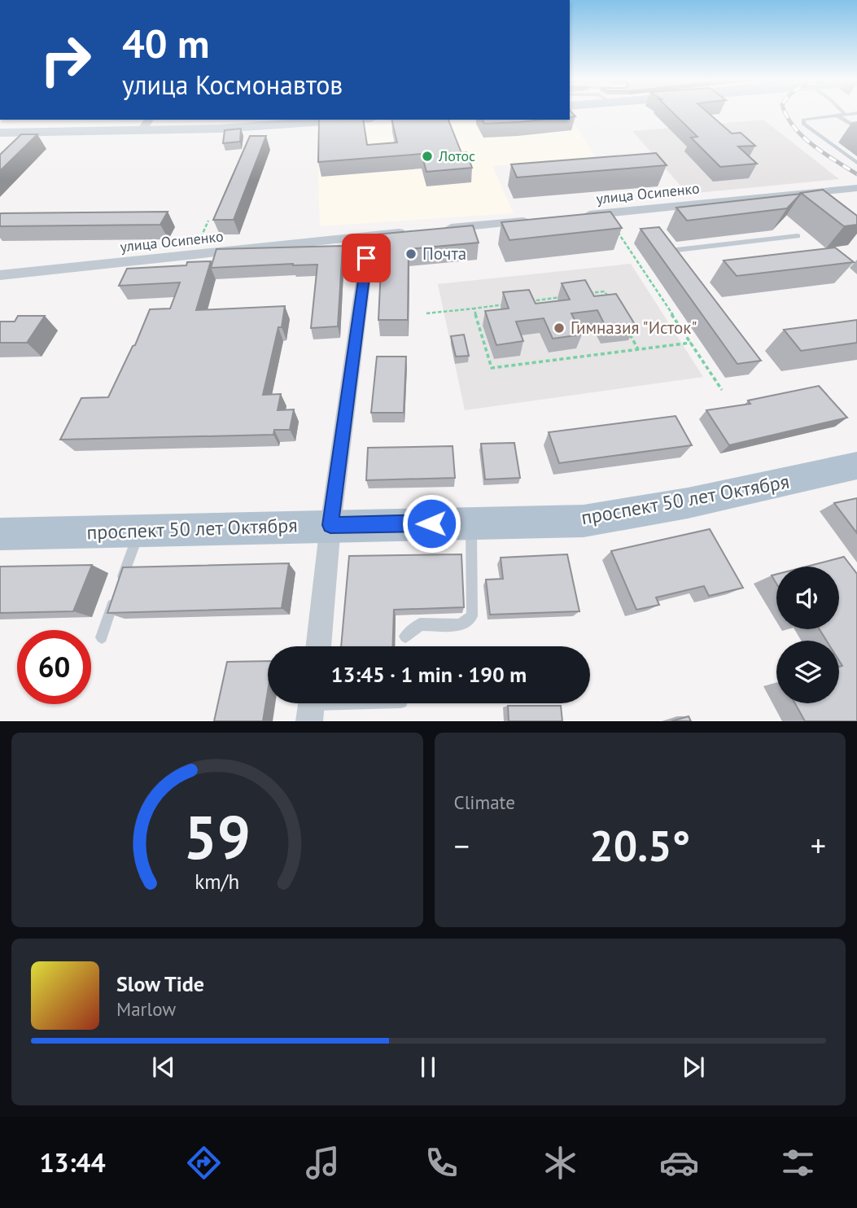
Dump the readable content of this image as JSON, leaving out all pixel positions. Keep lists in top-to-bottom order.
{
  "streets": {
    "main road": ["проспект 50 лет Октября"],
    "street": ["улица Осипенко"]
  },
  "places": ["Лотос", "Почта", "Гимназия \"Исток\""],
  "page": {
    "turn": ["40 m", "улица Космонавтов"],
    "limit": "60",
    "trip": "13:45 · 1 min · 190 m",
    "tile": "Climate",
    "heat": ["−", "20.5°", "+"],
    "song": ["Slow Tide", "Marlow"],
    "tabs": "13:44",
    "gauge": ["59", "km/h"]
  }
}
